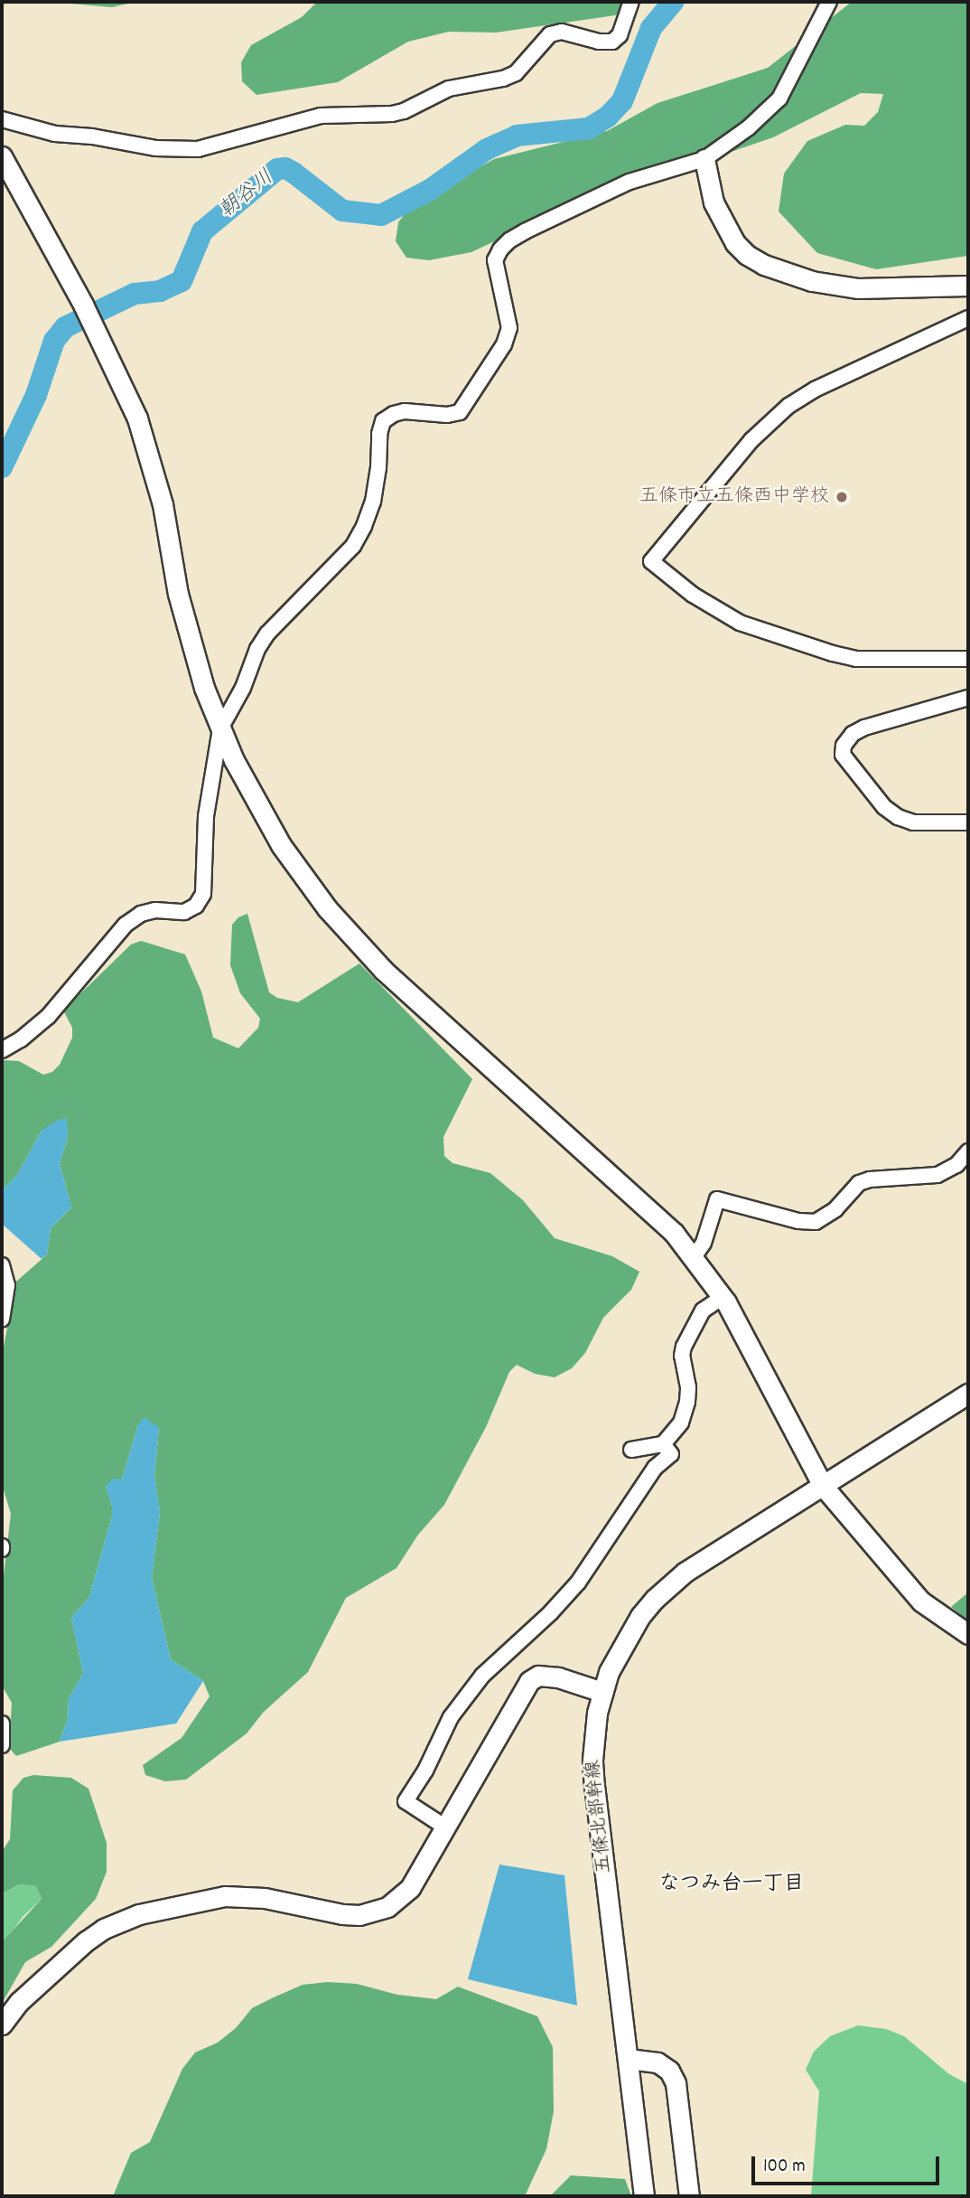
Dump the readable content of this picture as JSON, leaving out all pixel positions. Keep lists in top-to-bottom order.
{
  "streets": {
    "street": ["五條北部幹線"]
  },
  "districts": ["なつみ台一丁目"],
  "water": ["朝谷川"],
  "places": ["五條市立五條西中学校"],
  "scale_bar": "100 m"
}
